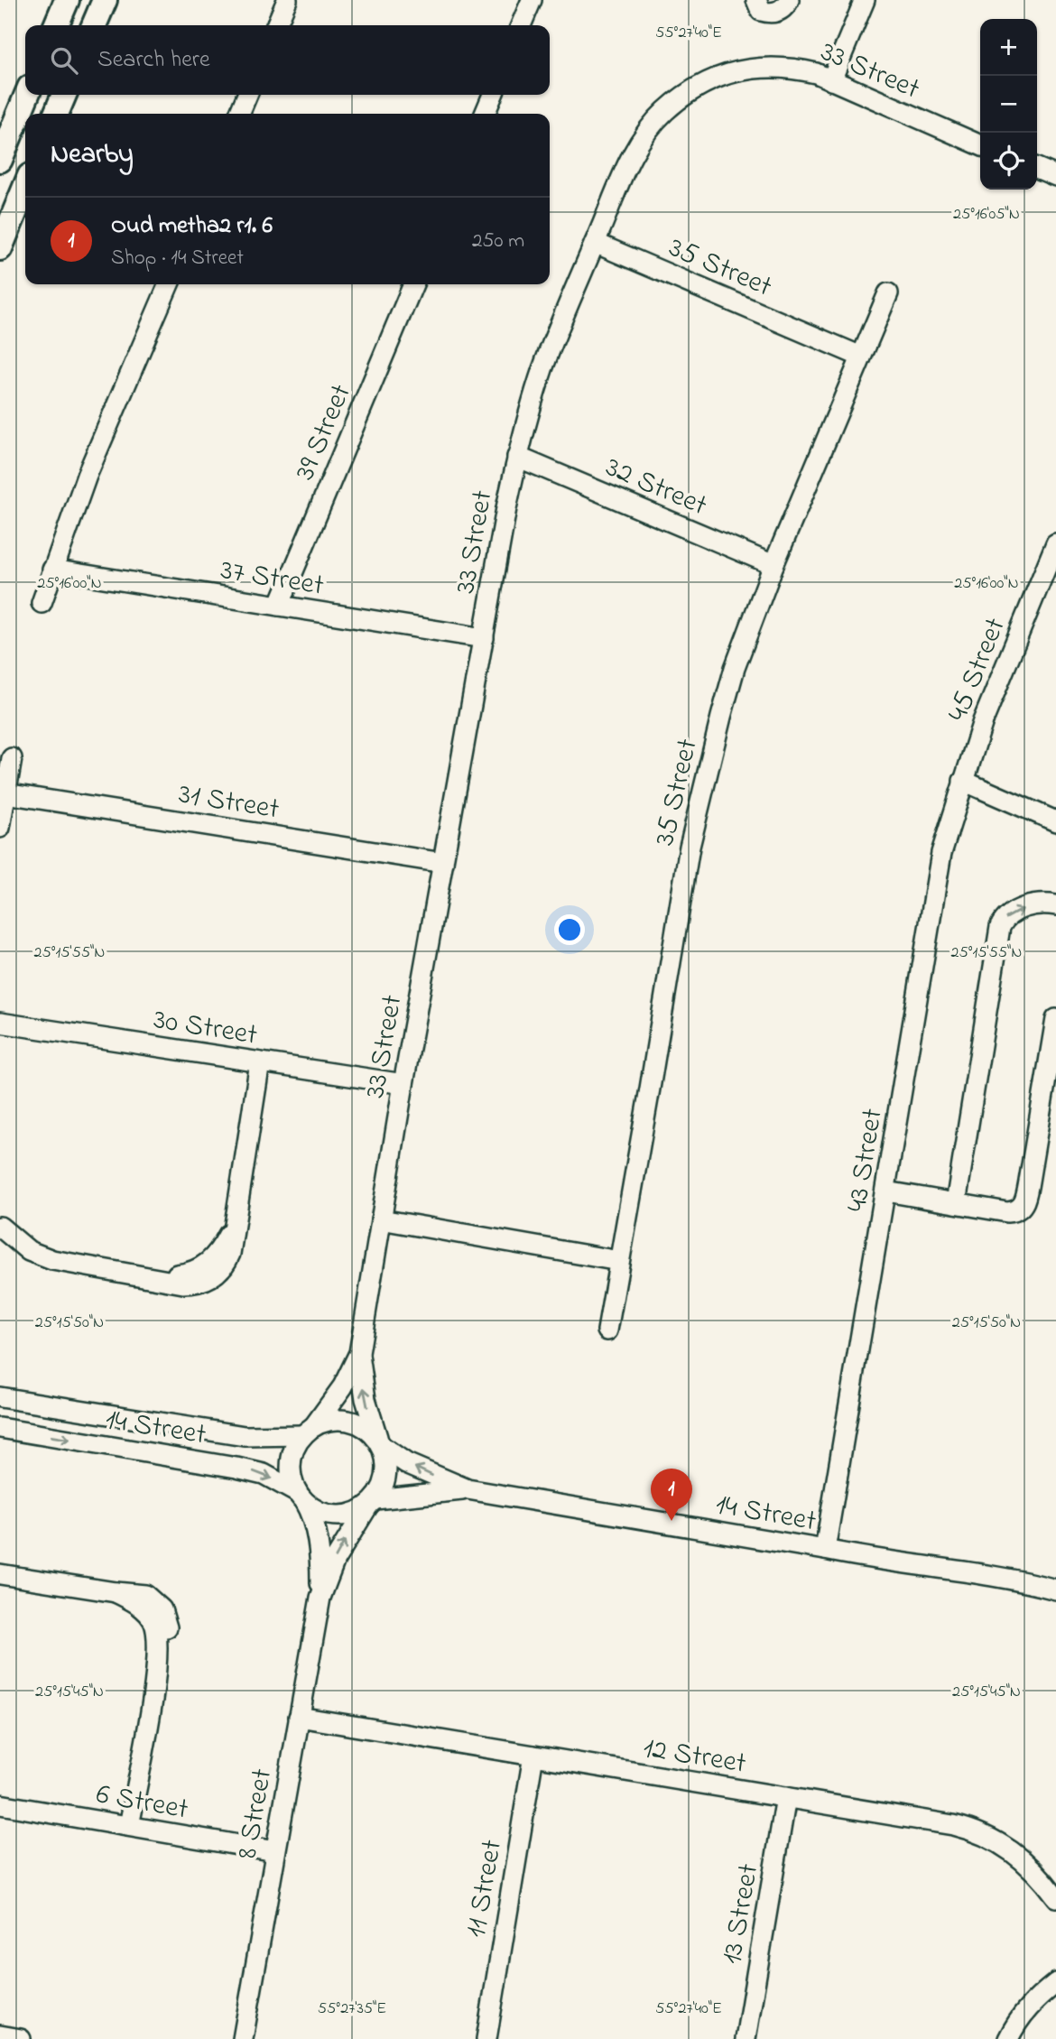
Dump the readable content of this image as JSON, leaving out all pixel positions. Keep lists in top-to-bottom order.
{
  "streets": {
    "street": [
      "33 Street",
      "35 Street",
      "39 Street",
      "32 Street",
      "37 Street",
      "45 Street",
      "31 Street",
      "30 Street",
      "43 Street",
      "14 Street",
      "12 Street",
      "6 Street",
      "8 Street",
      "11 Street",
      "13 Street"
    ]
  },
  "crossings": [
    ["33 Street", "35 Street"],
    ["33 Street", "32 Street"],
    ["33 Street", "37 Street"],
    ["33 Street", "31 Street"],
    ["33 Street", "30 Street"],
    ["33 Street", "14 Street"],
    ["33 Street", "8 Street"],
    ["35 Street", "32 Street"],
    ["39 Street", "37 Street"],
    ["45 Street", "43 Street"],
    ["43 Street", "14 Street"],
    ["14 Street", "8 Street"],
    ["12 Street", "8 Street"],
    ["12 Street", "11 Street"],
    ["12 Street", "13 Street"],
    ["6 Street", "8 Street"]
  ],
  "page": {
    "map_buttons": ["+", "−"],
    "search": "Search here",
    "heading": "Nearby",
    "list": [
      {
        "mark": "1",
        "name": "Oud metha2 r1. 6",
        "note": "Shop · 14 Street",
        "value": "250 m"
      }
    ],
    "pins": "1"
  },
  "coordinates": [
    "55°27'40\"E",
    "25°16'05\"N",
    "25°16'00\"N",
    "25°15'55\"N",
    "25°15'50\"N",
    "25°15'45\"N",
    "55°27'35\"E"
  ]
}
